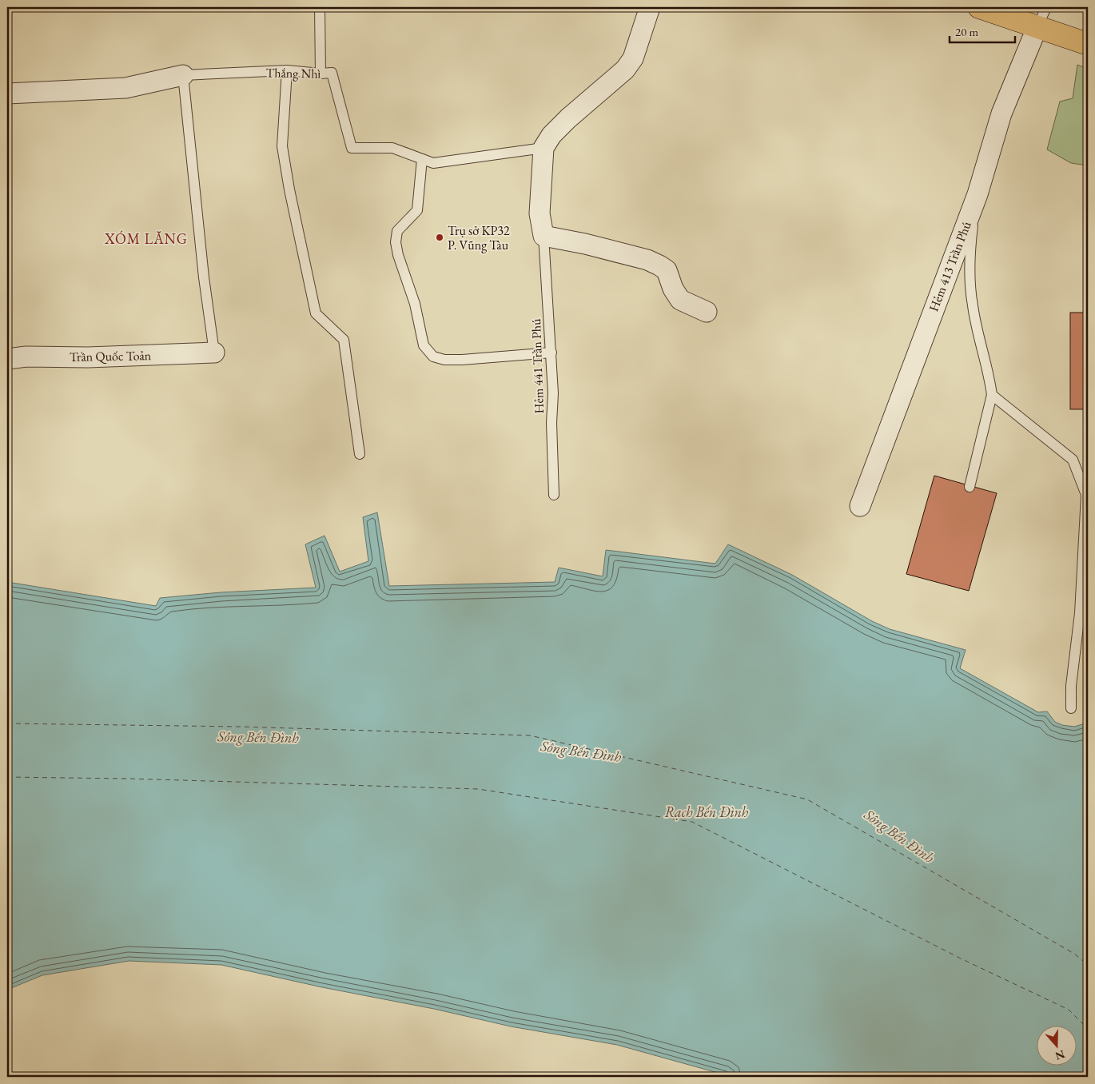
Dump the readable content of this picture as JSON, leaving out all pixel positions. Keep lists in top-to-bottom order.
{
  "streets": {
    "street": ["Thắng Nhì", "Hẻm 413 Trần Phú", "Trần Quốc Toản"],
    "lane": ["Hẻm 441 Trần Phú"]
  },
  "districts": ["XÓM LĂNG"],
  "water": ["Sông Bến Đình", "Rạch Bến Đình"],
  "places": ["Trụ sở KP32 P. Vũng Tàu"],
  "scale_bar": "20 m",
  "north": "bottom"
}
